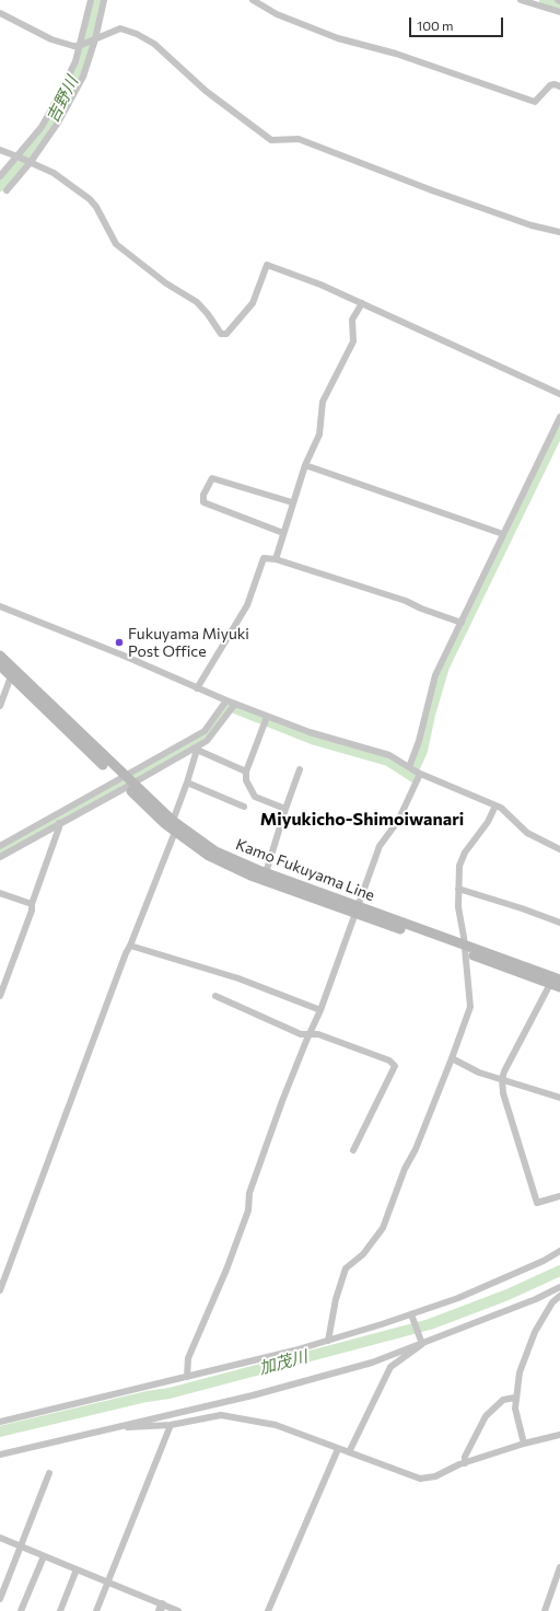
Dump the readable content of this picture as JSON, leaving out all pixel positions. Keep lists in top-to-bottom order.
{
  "streets": {
    "main road": ["Kamo Fukuyama Line"]
  },
  "districts": ["Miyukicho-Shimoiwanari"],
  "water": ["吉野川", "加茂川"],
  "places": ["Fukuyama Miyuki Post Office"],
  "scale_bar": "100 m"
}
